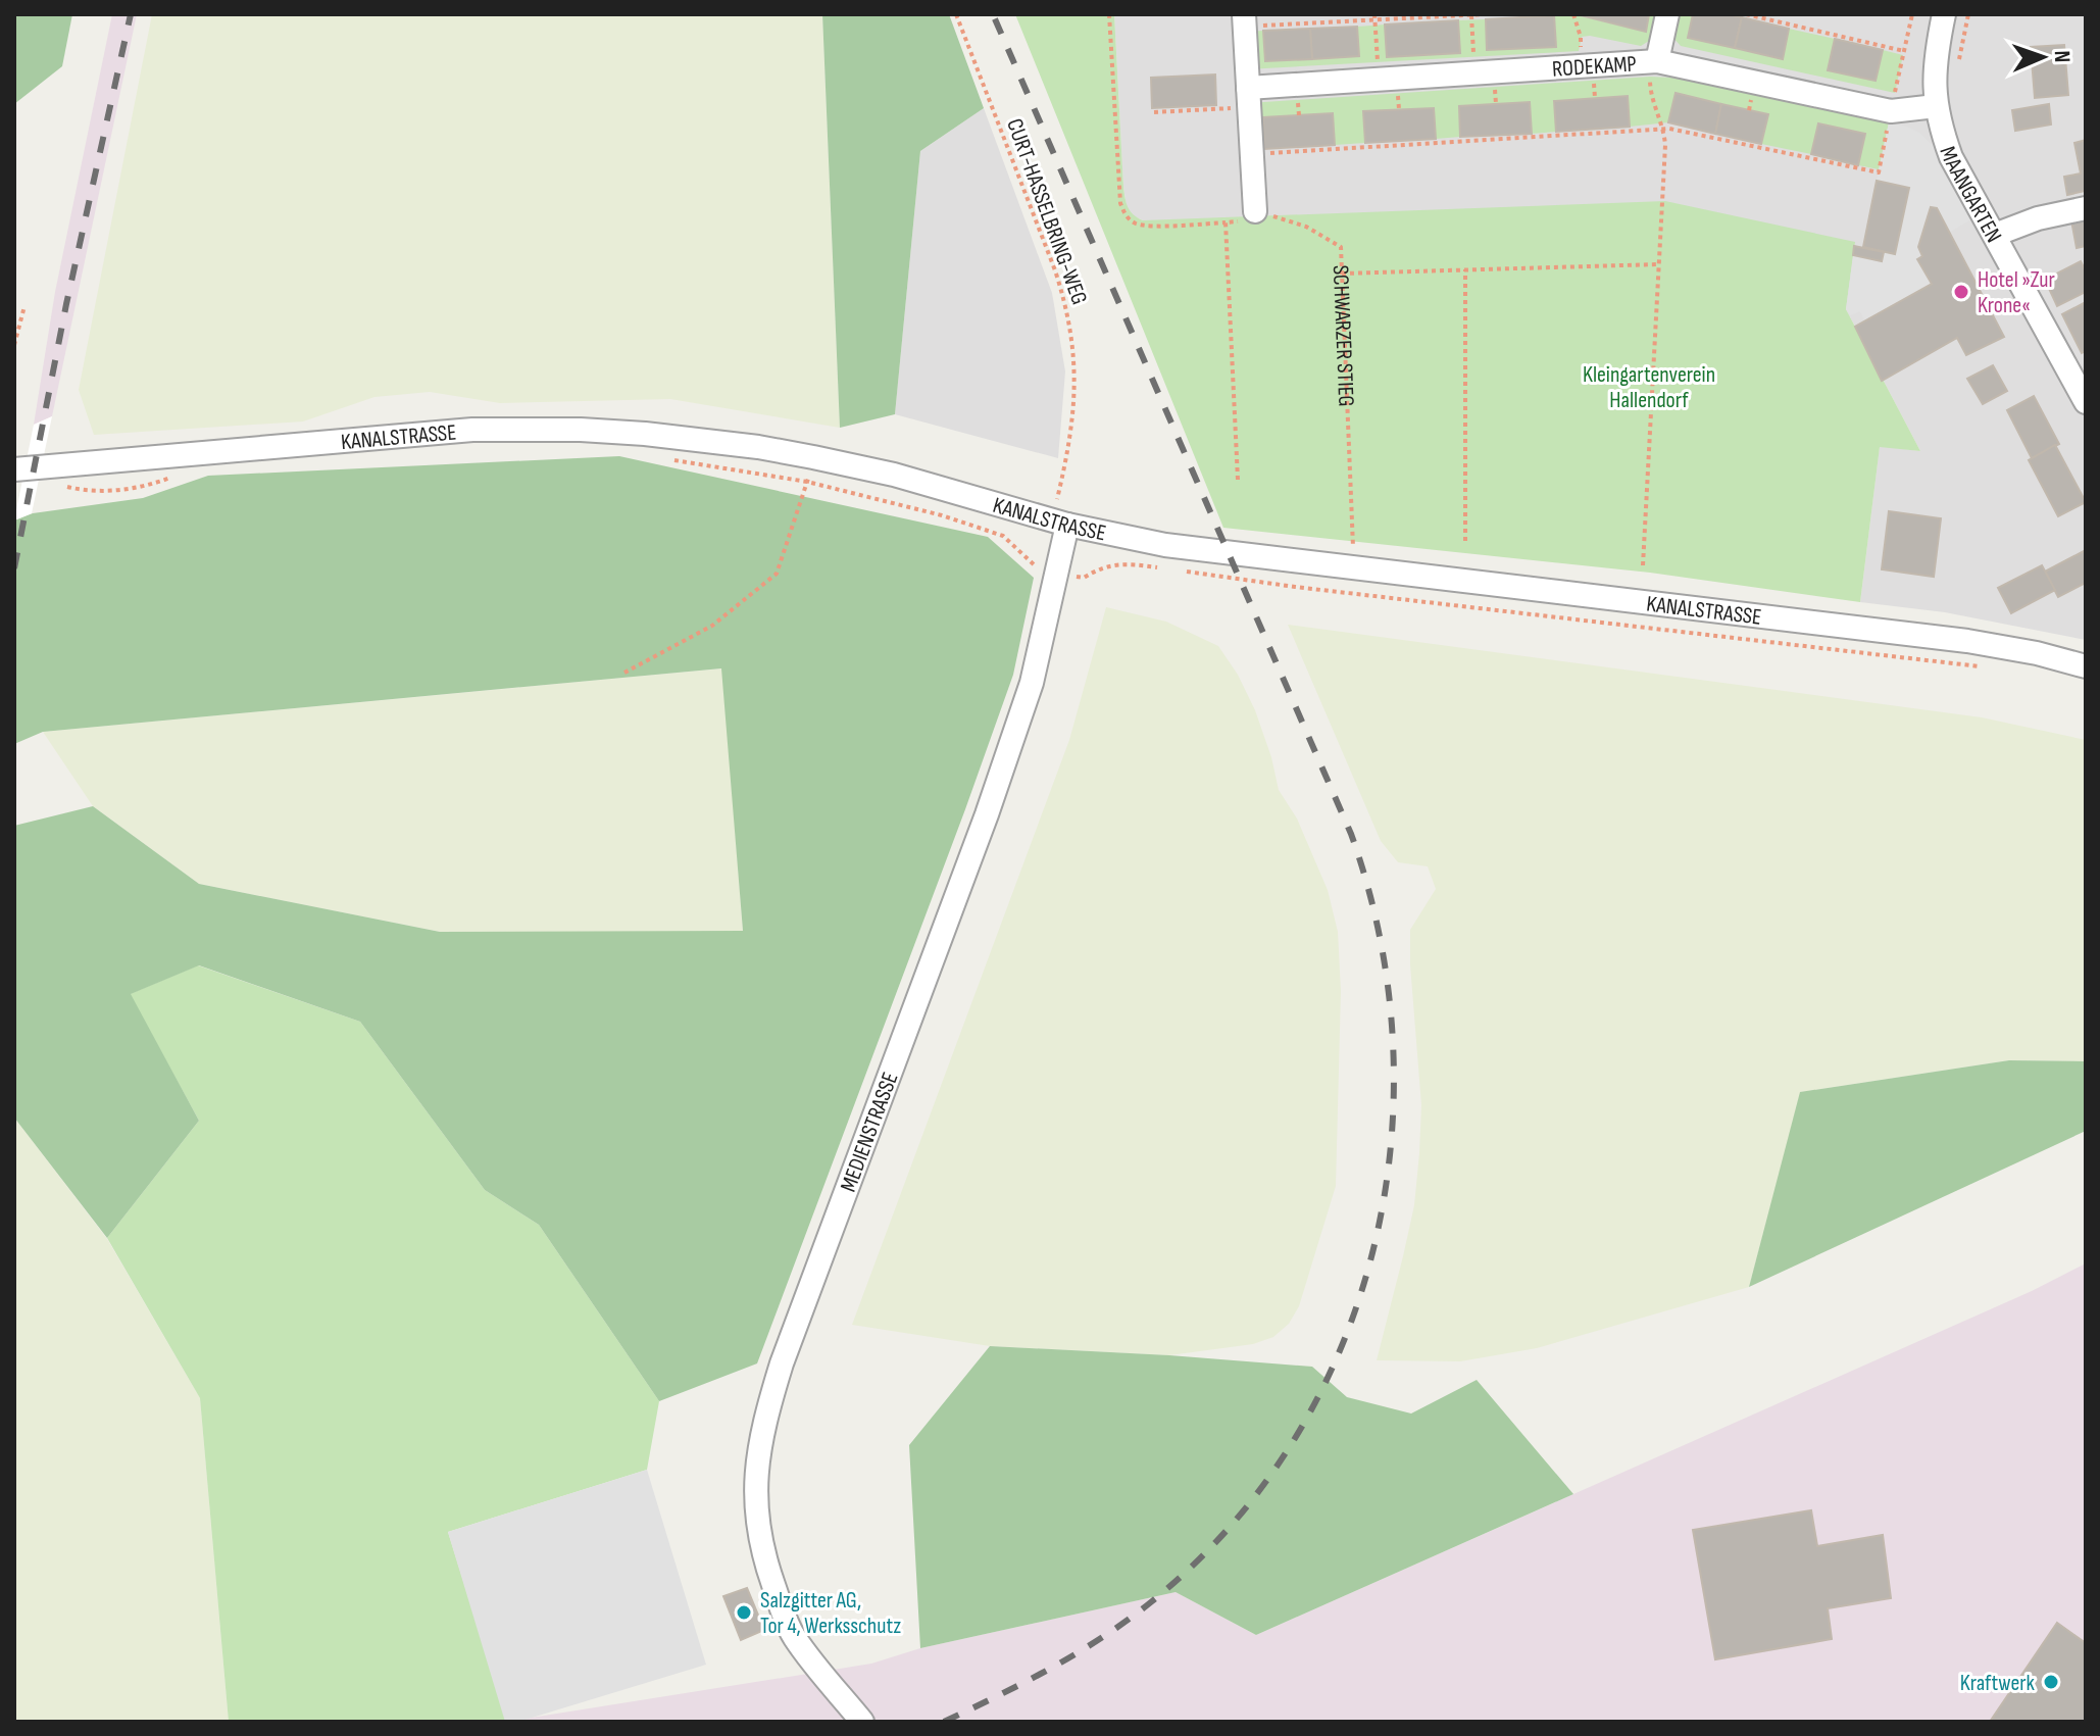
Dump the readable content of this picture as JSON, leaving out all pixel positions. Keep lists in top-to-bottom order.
{
  "streets": {
    "street": [
      "RODEKAMP",
      "MAANGARTEN",
      "KANALSTRASSE",
      "MEDIENSTRASSE"
    ],
    "path": ["CURT-HASSELBRING-WEG", "SCHWARZER STIEG"]
  },
  "crossings": [
    ["RODEKAMP", "MAANGARTEN"],
    ["CURT-HASSELBRING-WEG", "KANALSTRASSE"],
    ["CURT-HASSELBRING-WEG", "MEDIENSTRASSE"],
    ["SCHWARZER STIEG", "KANALSTRASSE"],
    ["KANALSTRASSE", "MEDIENSTRASSE"]
  ],
  "parks": ["Kleingartenverein Hallendorf"],
  "places": ["Hotel »Zur Krone«", "Salzgitter AG, Tor 4, Werksschutz", "Kraftwerk"],
  "north": "right"
}
